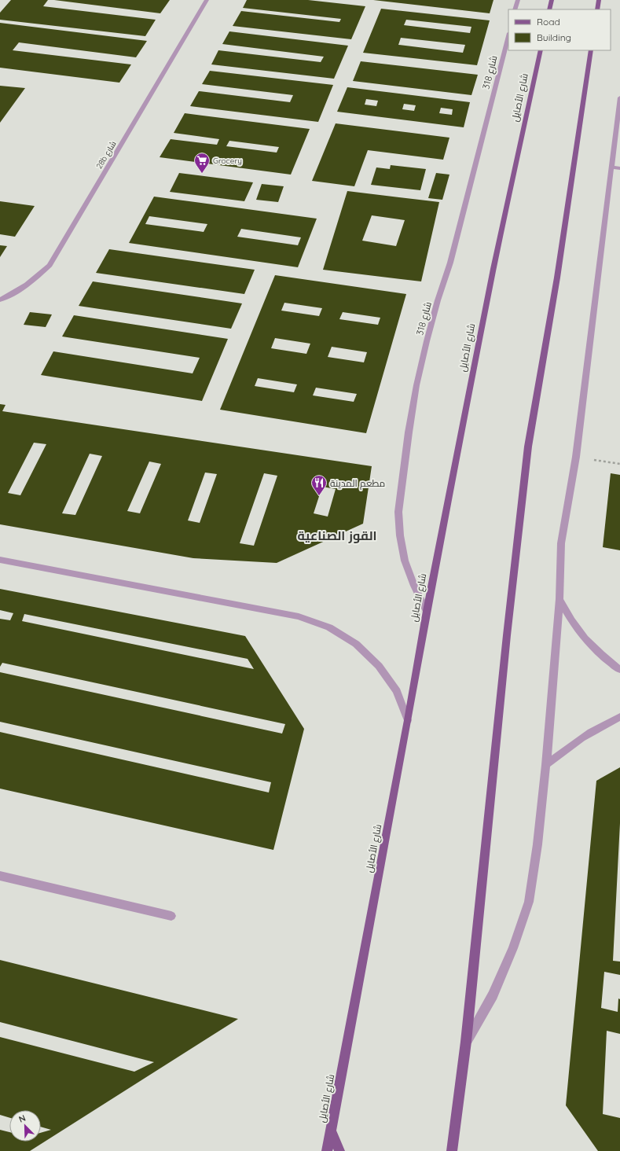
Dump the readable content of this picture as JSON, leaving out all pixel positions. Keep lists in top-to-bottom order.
{
  "streets": {
    "main road": ["شارع الأصايل"],
    "street": ["شارع 318", "28b شارع"]
  },
  "crossings": [
    ["شارع 318", "شارع الأصايل"]
  ],
  "districts": ["القوز الصناعية"],
  "places": {
    "supermarket": ["Grocery"],
    "restaurant": ["مطعم المدينة"]
  },
  "legend": ["Road", "Building"],
  "north": "top left"
}
